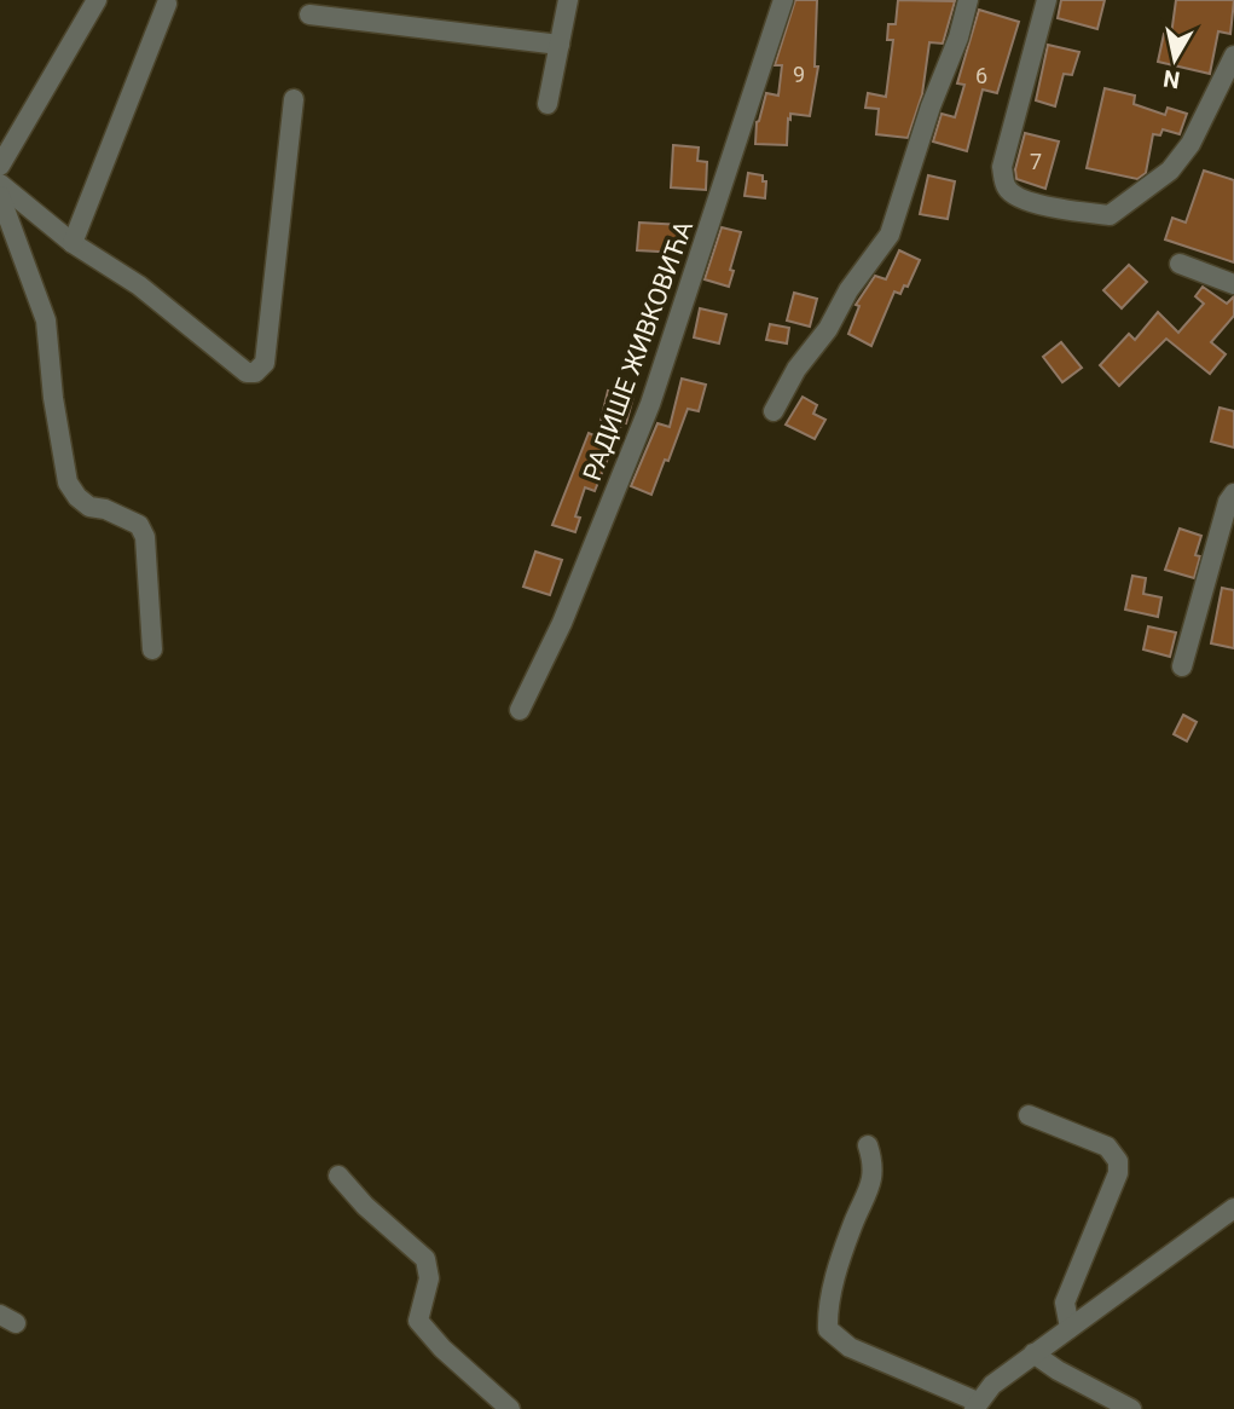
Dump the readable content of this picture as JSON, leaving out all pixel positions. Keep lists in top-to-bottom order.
{
  "streets": {
    "street": ["РАДИШЕ ЖИВКОВИЋА"]
  },
  "house_numbers": ["9", "6", "7"],
  "north": "bottom"
}
